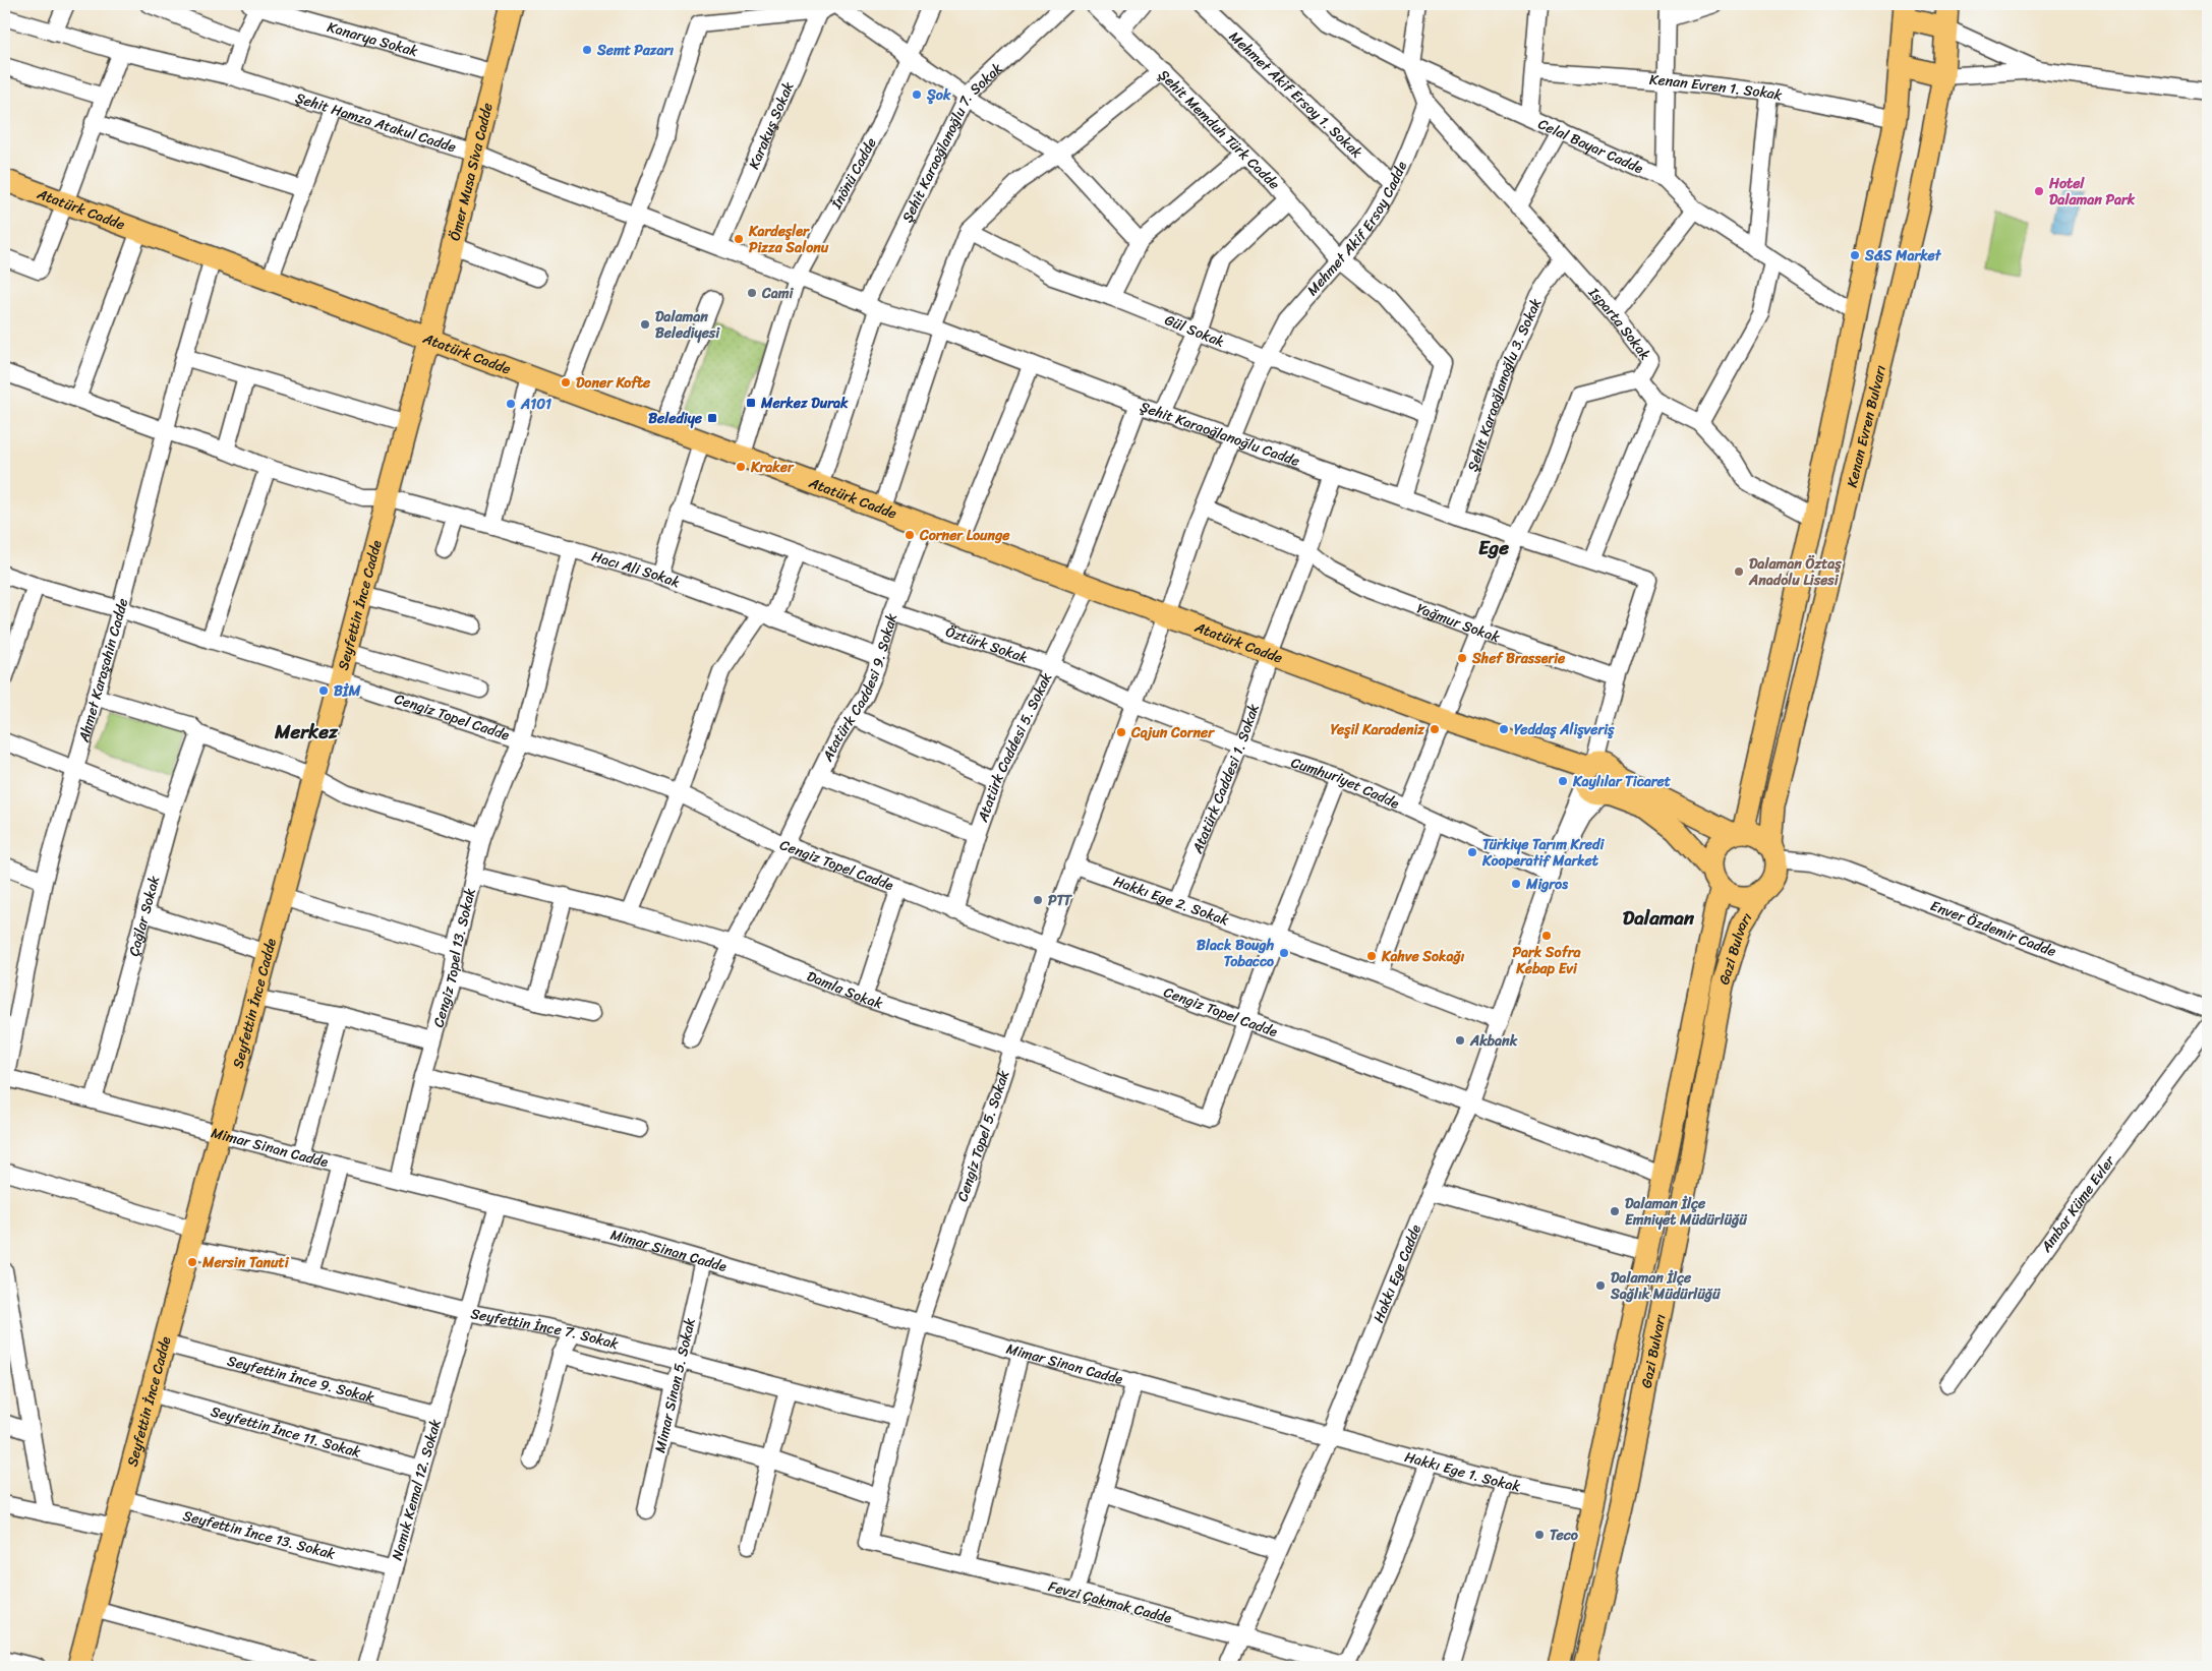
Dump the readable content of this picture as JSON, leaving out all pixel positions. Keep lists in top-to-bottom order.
{
  "streets": {
    "main road": [
      "Ömer Musa Siva Cadde",
      "Atatürk Cadde",
      "Kenan Evren Bulvarı",
      "Seyfettin İnce Cadde",
      "Gazi Bulvarı"
    ],
    "street": [
      "Kanarya Sokak",
      "Kenan Evren 1. Sokak",
      "Mehmet Akif Ersoy 1. Sokak",
      "Şehit Hamza Atakul Cadde",
      "Karakuş Sokak",
      "Şehit Memduh Türk Cadde",
      "Şehit Karaoğlanoğlu 7. Sokak",
      "Celal Bayar Cadde",
      "İnönü Cadde",
      "Mehmet Akif Ersoy Cadde",
      "Isparta Sokak",
      "Gül Sokak",
      "Şehit Karaoğlanoğlu 3. Sokak",
      "Şehit Karaoğlanoğlu Cadde",
      "Hacı Ali Sokak",
      "Yağmur Sokak",
      "Öztürk Sokak",
      "Ahmet Karaşahin Cadde",
      "Atatürk Caddesi 9. Sokak",
      "Cengiz Topel Cadde",
      "Atatürk Caddesi 5. Sokak",
      "Atatürk Caddesi 1. Sokak",
      "Cumhuriyet Cadde",
      "Hakkı Ege 2. Sokak",
      "Çağlar Sokak",
      "Enver Özdemir Cadde",
      "Cengiz Topel 13. Sokak",
      "Damla Sokak",
      "Cengiz Topel 5. Sokak",
      "Mimar Sinan Cadde",
      "Ambar Küme Evler",
      "Hakkı Ege Cadde",
      "Seyfettin İnce 7. Sokak",
      "Seyfettin İnce 9. Sokak",
      "Mimar Sinan 5. Sokak",
      "Seyfettin İnce 11. Sokak",
      "Hakkı Ege 1. Sokak",
      "Namık Kemal 12. Sokak",
      "Seyfettin İnce 13. Sokak",
      "Fevzi Çakmak Cadde"
    ]
  },
  "crossings": [
    ["Kanarya Sokak", "Ömer Musa Siva Cadde"],
    ["Mehmet Akif Ersoy 1. Sokak", "Mehmet Akif Ersoy Cadde"],
    ["Şehit Hamza Atakul Cadde", "Karakuş Sokak"],
    ["Şehit Hamza Atakul Cadde", "Ömer Musa Siva Cadde"],
    ["Şehit Hamza Atakul Cadde", "İnönü Cadde"],
    ["Şehit Hamza Atakul Cadde", "Şehit Karaoğlanoğlu Cadde"],
    ["Şehit Memduh Türk Cadde", "Mehmet Akif Ersoy Cadde"],
    ["Şehit Memduh Türk Cadde", "Gül Sokak"],
    ["Şehit Karaoğlanoğlu 7. Sokak", "Atatürk Cadde"],
    ["Şehit Karaoğlanoğlu 7. Sokak", "Şehit Karaoğlanoğlu Cadde"],
    ["Ömer Musa Siva Cadde", "Atatürk Cadde"],
    ["Ömer Musa Siva Cadde", "Seyfettin İnce Cadde"],
    ["İnönü Cadde", "Atatürk Cadde"],
    ["İnönü Cadde", "Şehit Karaoğlanoğlu Cadde"],
    ["Atatürk Cadde", "Mehmet Akif Ersoy Cadde"],
    ["Atatürk Cadde", "Seyfettin İnce Cadde"],
    ["Atatürk Cadde", "Ahmet Karaşahin Cadde"],
    ["Atatürk Cadde", "Atatürk Caddesi 9. Sokak"],
    ["Atatürk Cadde", "Atatürk Caddesi 5. Sokak"],
    ["Atatürk Cadde", "Atatürk Caddesi 1. Sokak"],
    ["Atatürk Cadde", "Hakkı Ege Cadde"],
    ["Mehmet Akif Ersoy Cadde", "Isparta Sokak"],
    ["Mehmet Akif Ersoy Cadde", "Gül Sokak"],
    ["Mehmet Akif Ersoy Cadde", "Şehit Karaoğlanoğlu Cadde"],
    ["Mehmet Akif Ersoy Cadde", "Yağmur Sokak"],
    ["Mehmet Akif Ersoy Cadde", "Öztürk Sokak"],
    ["Mehmet Akif Ersoy Cadde", "Cumhuriyet Cadde"],
    ["Mehmet Akif Ersoy Cadde", "Cengiz Topel 5. Sokak"],
    ["Isparta Sokak", "Şehit Karaoğlanoğlu 3. Sokak"],
    ["Şehit Karaoğlanoğlu 3. Sokak", "Şehit Karaoğlanoğlu Cadde"],
    ["Kenan Evren Bulvarı", "Enver Özdemir Cadde"],
    ["Kenan Evren Bulvarı", "Gazi Bulvarı"],
    ["Şehit Karaoğlanoğlu Cadde", "Atatürk Caddesi 5. Sokak"],
    ["Şehit Karaoğlanoğlu Cadde", "Atatürk Caddesi 1. Sokak"],
    ["Şehit Karaoğlanoğlu Cadde", "Hakkı Ege Cadde"],
    ["Hacı Ali Sokak", "Seyfettin İnce Cadde"],
    ["Hacı Ali Sokak", "Ahmet Karaşahin Cadde"],
    ["Hacı Ali Sokak", "Atatürk Caddesi 9. Sokak"],
    ["Hacı Ali Sokak", "Cengiz Topel 13. Sokak"],
    ["Seyfettin İnce Cadde", "Cengiz Topel Cadde"],
    ["Seyfettin İnce Cadde", "Mimar Sinan Cadde"],
    ["Seyfettin İnce Cadde", "Seyfettin İnce 7. Sokak"],
    ["Seyfettin İnce Cadde", "Seyfettin İnce 9. Sokak"],
    ["Seyfettin İnce Cadde", "Seyfettin İnce 11. Sokak"],
    ["Seyfettin İnce Cadde", "Seyfettin İnce 13. Sokak"],
    ["Yağmur Sokak", "Atatürk Caddesi 1. Sokak"],
    ["Yağmur Sokak", "Hakkı Ege Cadde"],
    ["Öztürk Sokak", "Atatürk Caddesi 9. Sokak"],
    ["Öztürk Sokak", "Atatürk Caddesi 5. Sokak"],
    ["Öztürk Sokak", "Cumhuriyet Cadde"],
    ["Öztürk Sokak", "Cengiz Topel 5. Sokak"],
    ["Ahmet Karaşahin Cadde", "Cengiz Topel Cadde"],
    ["Ahmet Karaşahin Cadde", "Mimar Sinan Cadde"],
    ["Atatürk Caddesi 9. Sokak", "Cengiz Topel Cadde"],
    ["Atatürk Caddesi 9. Sokak", "Damla Sokak"],
    ["Cengiz Topel Cadde", "Atatürk Caddesi 5. Sokak"],
    ["Cengiz Topel Cadde", "Gazi Bulvarı"],
    ["Cengiz Topel Cadde", "Cengiz Topel 13. Sokak"],
    ["Cengiz Topel Cadde", "Damla Sokak"],
    ["Cengiz Topel Cadde", "Cengiz Topel 5. Sokak"],
    ["Cengiz Topel Cadde", "Hakkı Ege Cadde"],
    ["Atatürk Caddesi 1. Sokak", "Cumhuriyet Cadde"],
    ["Atatürk Caddesi 1. Sokak", "Hakkı Ege 2. Sokak"],
    ["Cumhuriyet Cadde", "Cengiz Topel 5. Sokak"],
    ["Cumhuriyet Cadde", "Hakkı Ege Cadde"],
    ["Hakkı Ege 2. Sokak", "Cengiz Topel 5. Sokak"],
    ["Hakkı Ege 2. Sokak", "Hakkı Ege Cadde"],
    ["Çağlar Sokak", "Mimar Sinan Cadde"],
    ["Enver Özdemir Cadde", "Gazi Bulvarı"],
    ["Gazi Bulvarı", "Hakkı Ege 1. Sokak"],
    ["Cengiz Topel 13. Sokak", "Damla Sokak"],
    ["Cengiz Topel 13. Sokak", "Mimar Sinan Cadde"],
    ["Damla Sokak", "Cengiz Topel 5. Sokak"],
    ["Cengiz Topel 5. Sokak", "Mimar Sinan Cadde"],
    ["Cengiz Topel 5. Sokak", "Seyfettin İnce 7. Sokak"],
    ["Cengiz Topel 5. Sokak", "Fevzi Çakmak Cadde"],
    ["Mimar Sinan Cadde", "Hakkı Ege Cadde"],
    ["Mimar Sinan Cadde", "Mimar Sinan 5. Sokak"],
    ["Mimar Sinan Cadde", "Hakkı Ege 1. Sokak"],
    ["Mimar Sinan Cadde", "Namık Kemal 12. Sokak"],
    ["Hakkı Ege Cadde", "Hakkı Ege 1. Sokak"],
    ["Hakkı Ege Cadde", "Fevzi Çakmak Cadde"],
    ["Seyfettin İnce 7. Sokak", "Mimar Sinan 5. Sokak"],
    ["Seyfettin İnce 7. Sokak", "Namık Kemal 12. Sokak"],
    ["Seyfettin İnce 9. Sokak", "Namık Kemal 12. Sokak"],
    ["Seyfettin İnce 11. Sokak", "Namık Kemal 12. Sokak"],
    ["Namık Kemal 12. Sokak", "Seyfettin İnce 13. Sokak"]
  ],
  "districts": ["Ege", "Merkez", "Dalaman"],
  "places": {
    "other": [
      "Semt Pazarı",
      "Şok",
      "Hotel Dalaman Park",
      "Kardeşler Pizza Salonu",
      "S&S Market",
      "Cami",
      "Dalaman Belediyesi",
      "Doner Kofte",
      "A101",
      "Kraker",
      "Corner Lounge",
      "Dalaman Öztaş Anadolu Lisesi",
      "Shef Brasserie",
      "BİM",
      "Yeşil Karadeniz",
      "Yeddaş Alişveriş",
      "Cajun Corner",
      "Kaylılar Ticaret",
      "Türkiye Tarım Kredi Kooperatif Market",
      "Migros",
      "PTT",
      "Park Sofra Kebap Evi",
      "Black Bough Tobacco",
      "Kahve Sokağı",
      "Akbank",
      "Dalaman İlçe Emniyet Müdürlüğü",
      "Mersin Tanuti",
      "Dalaman İlçe Sağlık Müdürlüğü",
      "Teco"
    ],
    "transit": ["Merkez Durak", "Belediye"]
  }
}
